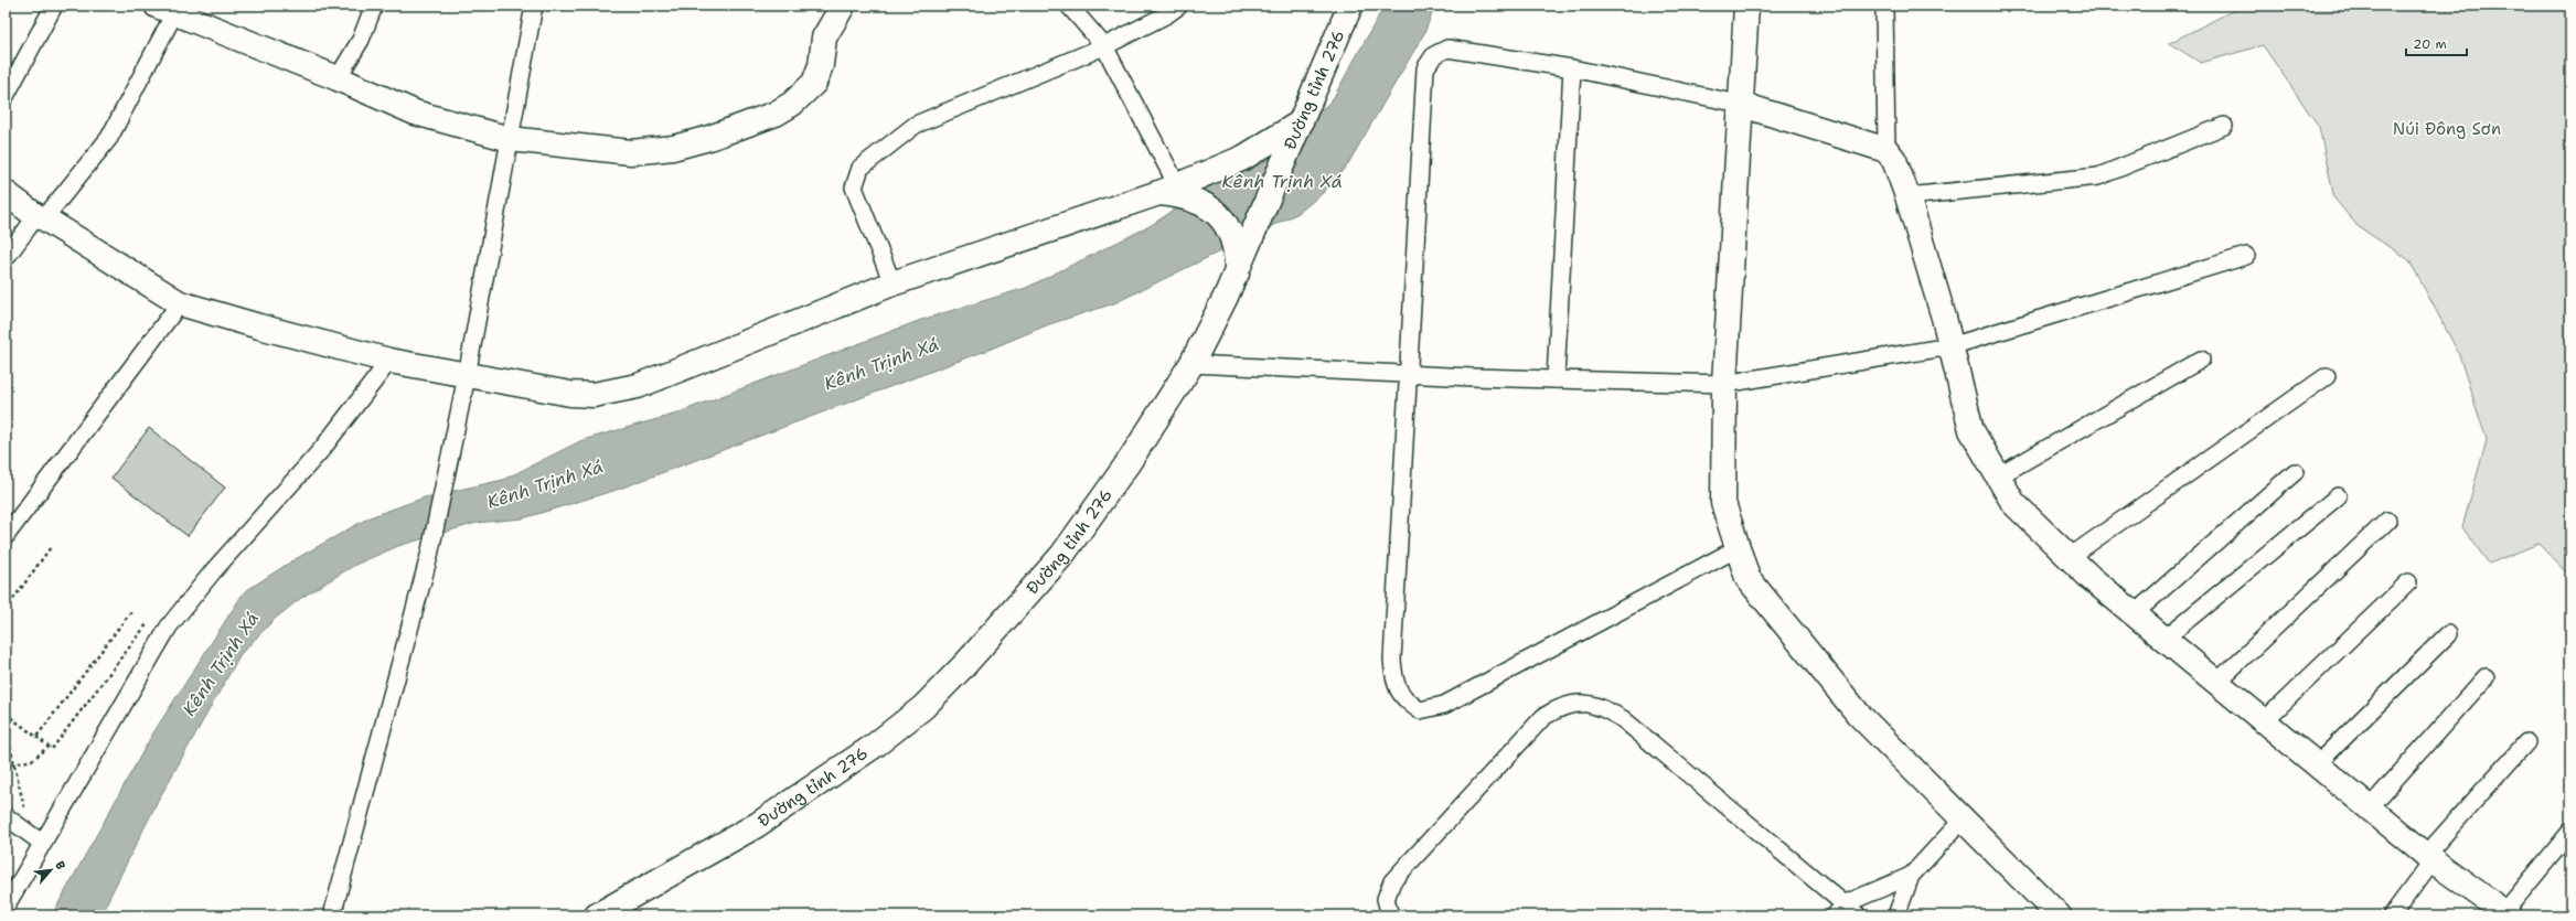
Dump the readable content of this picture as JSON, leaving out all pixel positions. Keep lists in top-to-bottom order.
{
  "streets": {
    "main road": ["Đường tỉnh 276"]
  },
  "water": ["Kênh Trịnh Xá"],
  "parks": ["Núi Đông Sơn"],
  "scale_bar": "20 m",
  "north": "top right"
}
